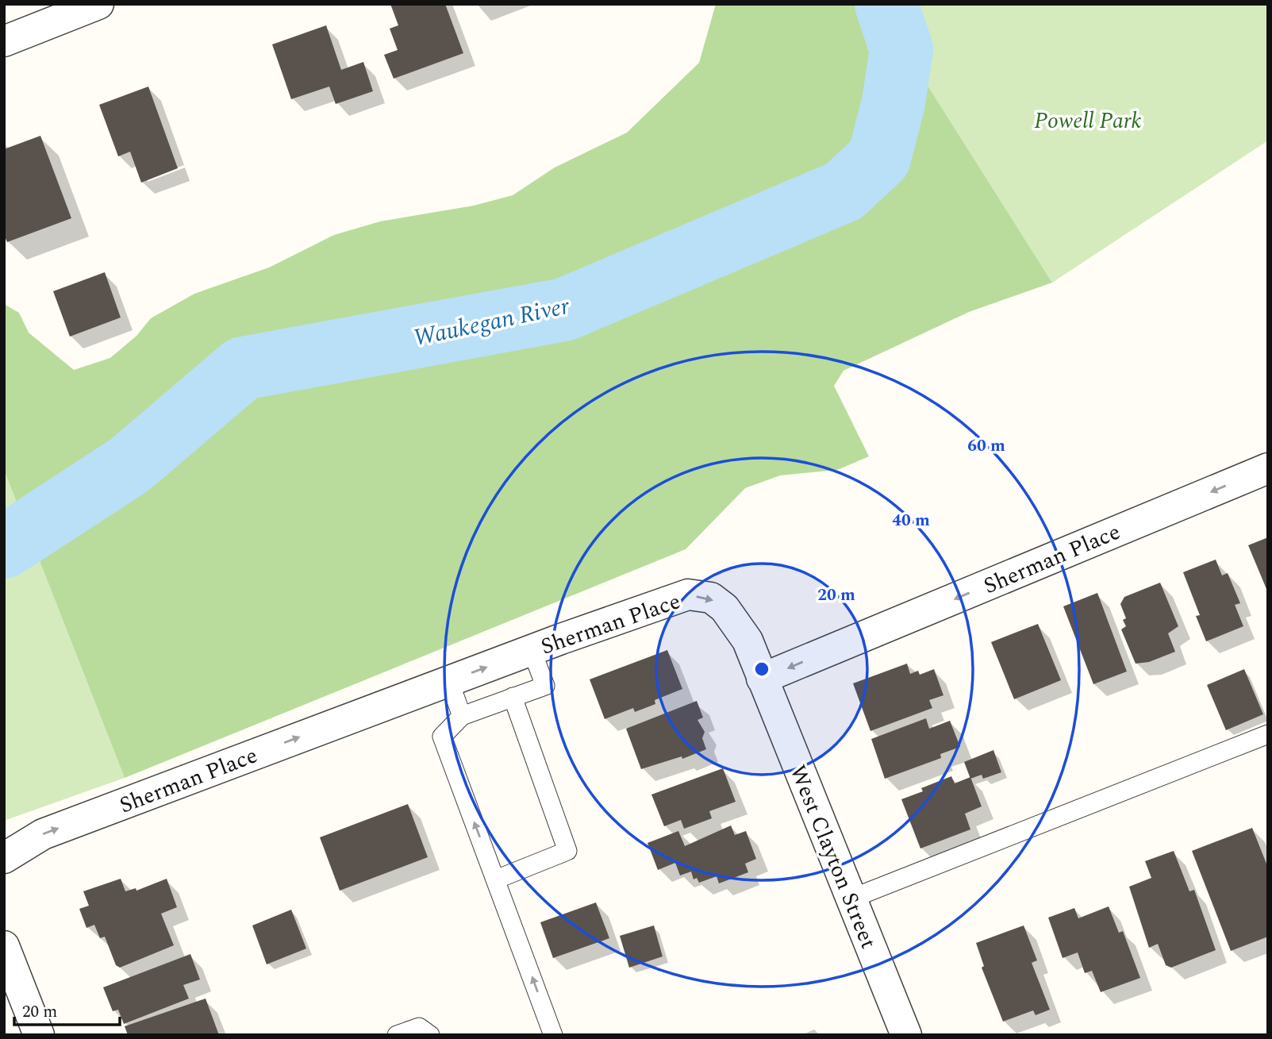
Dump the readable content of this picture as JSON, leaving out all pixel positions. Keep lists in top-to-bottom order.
{
  "streets": {
    "street": ["Sherman Place", "West Clayton Street"]
  },
  "crossings": [
    ["Sherman Place", "West Clayton Street"]
  ],
  "water": ["Waukegan River"],
  "parks": ["Powell Park"],
  "scale_bar": "20 m",
  "rings": ["60 m", "40 m", "20 m"]
}
